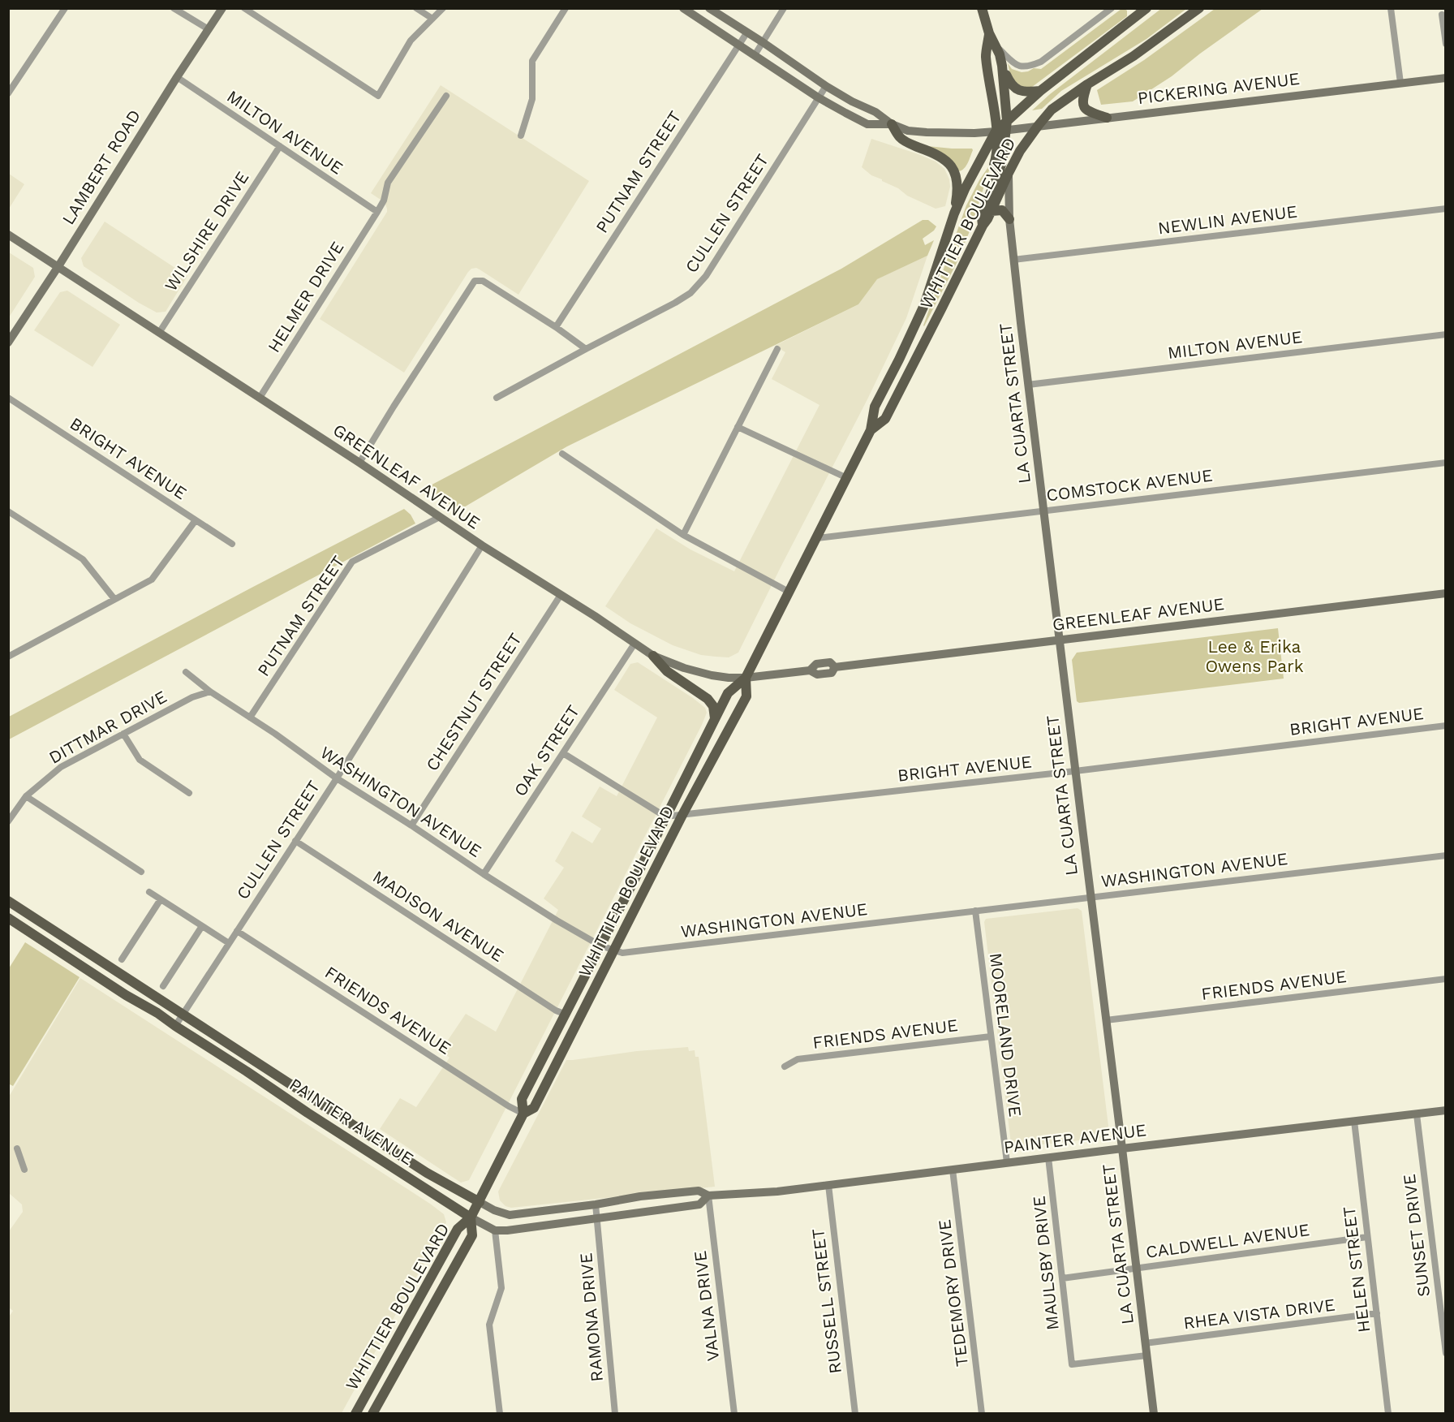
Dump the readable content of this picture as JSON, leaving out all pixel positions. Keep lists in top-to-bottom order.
{
  "streets": {
    "main road": ["WHITTIER BOULEVARD", "PAINTER AVENUE"],
    "street": [
      "PICKERING AVENUE",
      "MILTON AVENUE",
      "LAMBERT ROAD",
      "PUTNAM STREET",
      "CULLEN STREET",
      "NEWLIN AVENUE",
      "WILSHIRE DRIVE",
      "HELMER DRIVE",
      "LA CUARTA STREET",
      "BRIGHT AVENUE",
      "GREENLEAF AVENUE",
      "COMSTOCK AVENUE",
      "CHESTNUT STREET",
      "DITTMAR DRIVE",
      "OAK STREET",
      "WASHINGTON AVENUE",
      "MADISON AVENUE",
      "FRIENDS AVENUE",
      "MOORELAND DRIVE",
      "SUNSET DRIVE",
      "CALDWELL AVENUE",
      "MAULSBY DRIVE",
      "HELEN STREET",
      "TEDEMORY DRIVE",
      "RUSSELL STREET",
      "VALNA DRIVE",
      "RHEA VISTA DRIVE",
      "RAMONA DRIVE"
    ]
  },
  "crossings": [
    ["PICKERING AVENUE", "WHITTIER BOULEVARD"],
    ["MILTON AVENUE", "LAMBERT ROAD"],
    ["MILTON AVENUE", "WILSHIRE DRIVE"],
    ["MILTON AVENUE", "HELMER DRIVE"],
    ["MILTON AVENUE", "LA CUARTA STREET"],
    ["LAMBERT ROAD", "GREENLEAF AVENUE"],
    ["PUTNAM STREET", "GREENLEAF AVENUE"],
    ["PUTNAM STREET", "WASHINGTON AVENUE"],
    ["CULLEN STREET", "GREENLEAF AVENUE"],
    ["CULLEN STREET", "WASHINGTON AVENUE"],
    ["CULLEN STREET", "MADISON AVENUE"],
    ["CULLEN STREET", "FRIENDS AVENUE"],
    ["CULLEN STREET", "PAINTER AVENUE"],
    ["NEWLIN AVENUE", "LA CUARTA STREET"],
    ["WHITTIER BOULEVARD", "LA CUARTA STREET"],
    ["WHITTIER BOULEVARD", "BRIGHT AVENUE"],
    ["WHITTIER BOULEVARD", "GREENLEAF AVENUE"],
    ["WHITTIER BOULEVARD", "COMSTOCK AVENUE"],
    ["WHITTIER BOULEVARD", "WASHINGTON AVENUE"],
    ["WHITTIER BOULEVARD", "MADISON AVENUE"],
    ["WHITTIER BOULEVARD", "FRIENDS AVENUE"],
    ["WHITTIER BOULEVARD", "PAINTER AVENUE"],
    ["WILSHIRE DRIVE", "GREENLEAF AVENUE"],
    ["HELMER DRIVE", "GREENLEAF AVENUE"],
    ["LA CUARTA STREET", "BRIGHT AVENUE"],
    ["LA CUARTA STREET", "GREENLEAF AVENUE"],
    ["LA CUARTA STREET", "COMSTOCK AVENUE"],
    ["LA CUARTA STREET", "WASHINGTON AVENUE"],
    ["LA CUARTA STREET", "FRIENDS AVENUE"],
    ["LA CUARTA STREET", "PAINTER AVENUE"],
    ["LA CUARTA STREET", "CALDWELL AVENUE"],
    ["LA CUARTA STREET", "MAULSBY DRIVE"],
    ["LA CUARTA STREET", "RHEA VISTA DRIVE"],
    ["GREENLEAF AVENUE", "CHESTNUT STREET"],
    ["GREENLEAF AVENUE", "OAK STREET"],
    ["CHESTNUT STREET", "WASHINGTON AVENUE"],
    ["DITTMAR DRIVE", "WASHINGTON AVENUE"],
    ["OAK STREET", "WASHINGTON AVENUE"],
    ["WASHINGTON AVENUE", "MOORELAND DRIVE"],
    ["FRIENDS AVENUE", "MOORELAND DRIVE"],
    ["MOORELAND DRIVE", "PAINTER AVENUE"],
    ["PAINTER AVENUE", "SUNSET DRIVE"],
    ["PAINTER AVENUE", "MAULSBY DRIVE"],
    ["PAINTER AVENUE", "HELEN STREET"],
    ["PAINTER AVENUE", "TEDEMORY DRIVE"],
    ["PAINTER AVENUE", "RUSSELL STREET"],
    ["PAINTER AVENUE", "VALNA DRIVE"],
    ["PAINTER AVENUE", "RAMONA DRIVE"],
    ["CALDWELL AVENUE", "MAULSBY DRIVE"],
    ["CALDWELL AVENUE", "HELEN STREET"],
    ["HELEN STREET", "RHEA VISTA DRIVE"]
  ],
  "parks": ["Lee & Erika Owens Park"]
}
